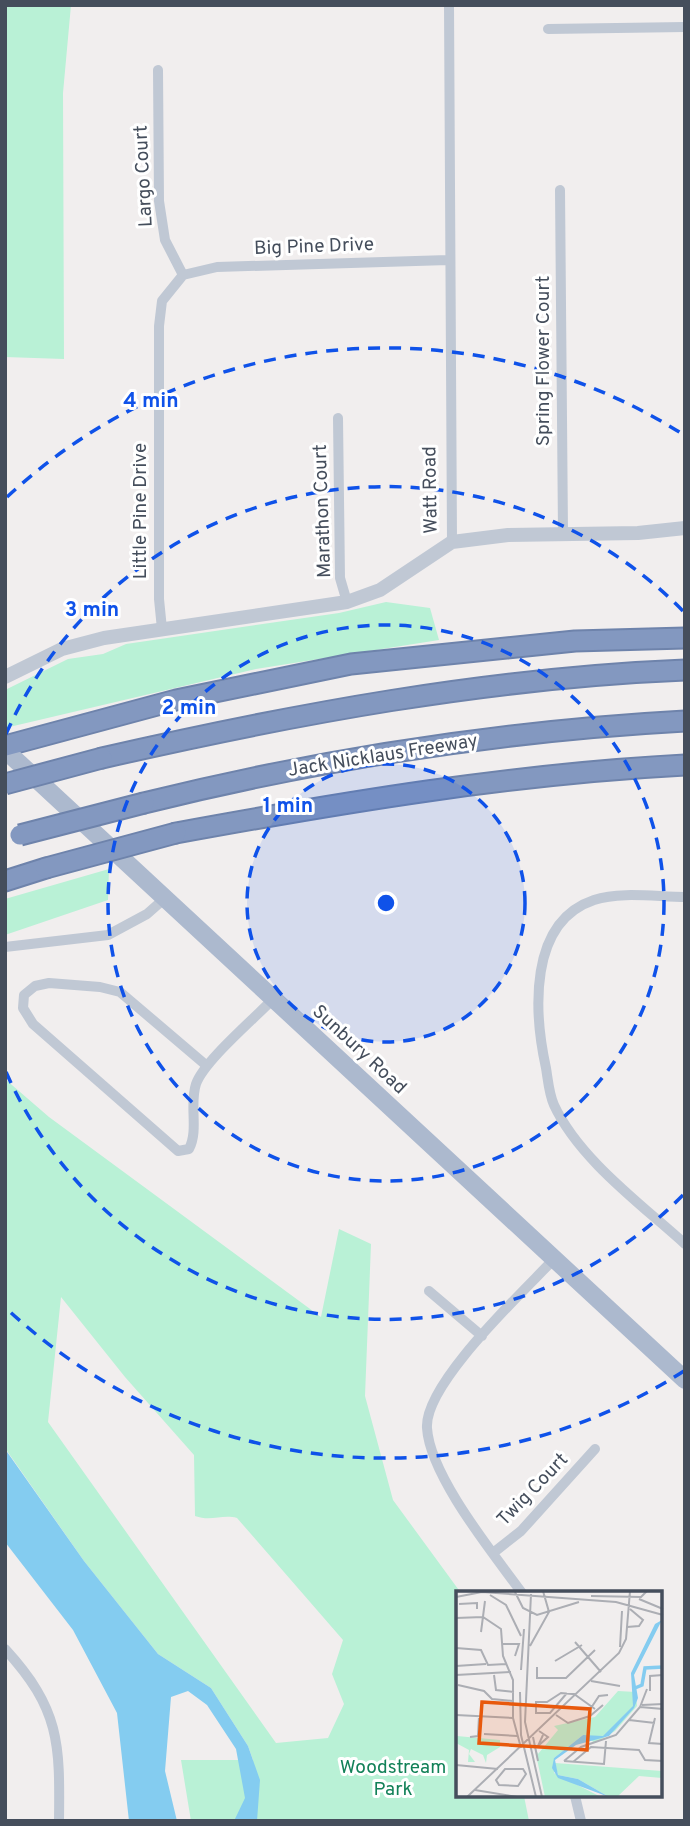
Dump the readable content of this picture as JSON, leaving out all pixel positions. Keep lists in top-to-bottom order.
{
  "streets": {
    "highway": ["Jack Nicklaus Freeway"],
    "main road": ["Sunbury Road"],
    "street": [
      "Largo Court",
      "Big Pine Drive",
      "Spring Flower Court",
      "Watt Road",
      "Little Pine Drive",
      "Marathon Court",
      "Twig Court"
    ]
  },
  "crossings": [
    ["Largo Court", "Big Pine Drive"],
    ["Largo Court", "Little Pine Drive"],
    ["Big Pine Drive", "Watt Road"],
    ["Big Pine Drive", "Little Pine Drive"],
    ["Watt Road", "Little Pine Drive"],
    ["Watt Road", "Marathon Court"]
  ],
  "parks": ["Woodstream Park"],
  "rings": [
    "4 min",
    "3 min",
    "2 min",
    "1 min"
  ]
}
